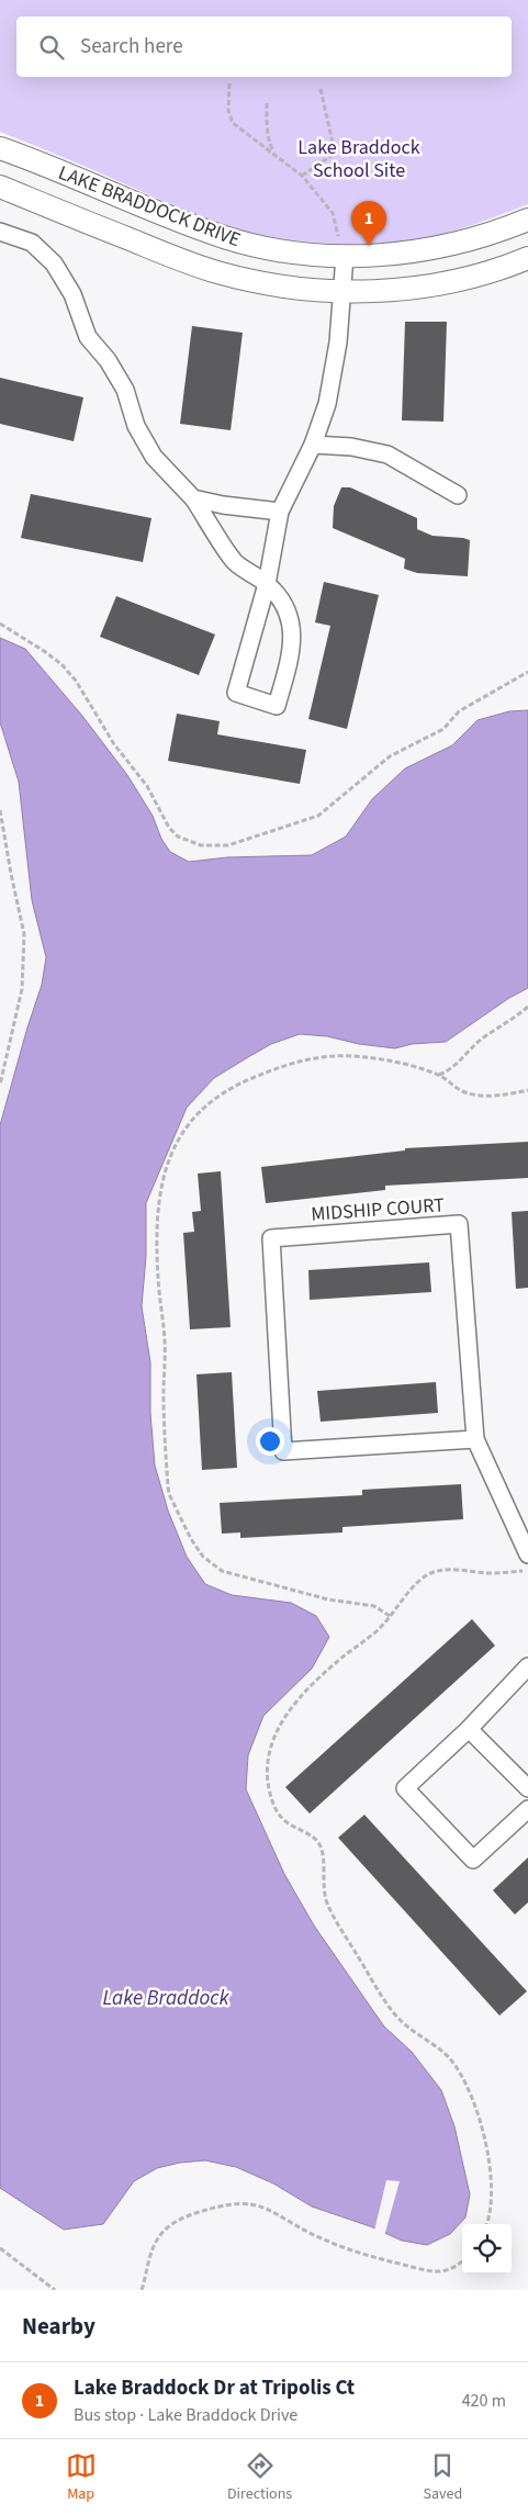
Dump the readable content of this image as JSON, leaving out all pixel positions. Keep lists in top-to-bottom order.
{
  "streets": {
    "street": ["LAKE BRADDOCK DRIVE", "MIDSHIP COURT"]
  },
  "water": ["Lake Braddock"],
  "parks": ["Lake Braddock School Site"],
  "page": {
    "search": "Search here",
    "pins": "1",
    "heading": "Nearby",
    "list": [
      {
        "mark": "1",
        "name": "Lake Braddock Dr at Tripolis Ct",
        "note": "Bus stop · Lake Braddock Drive",
        "value": "420 m"
      }
    ],
    "nav": ["Map", "Directions", "Saved"]
  }
}
